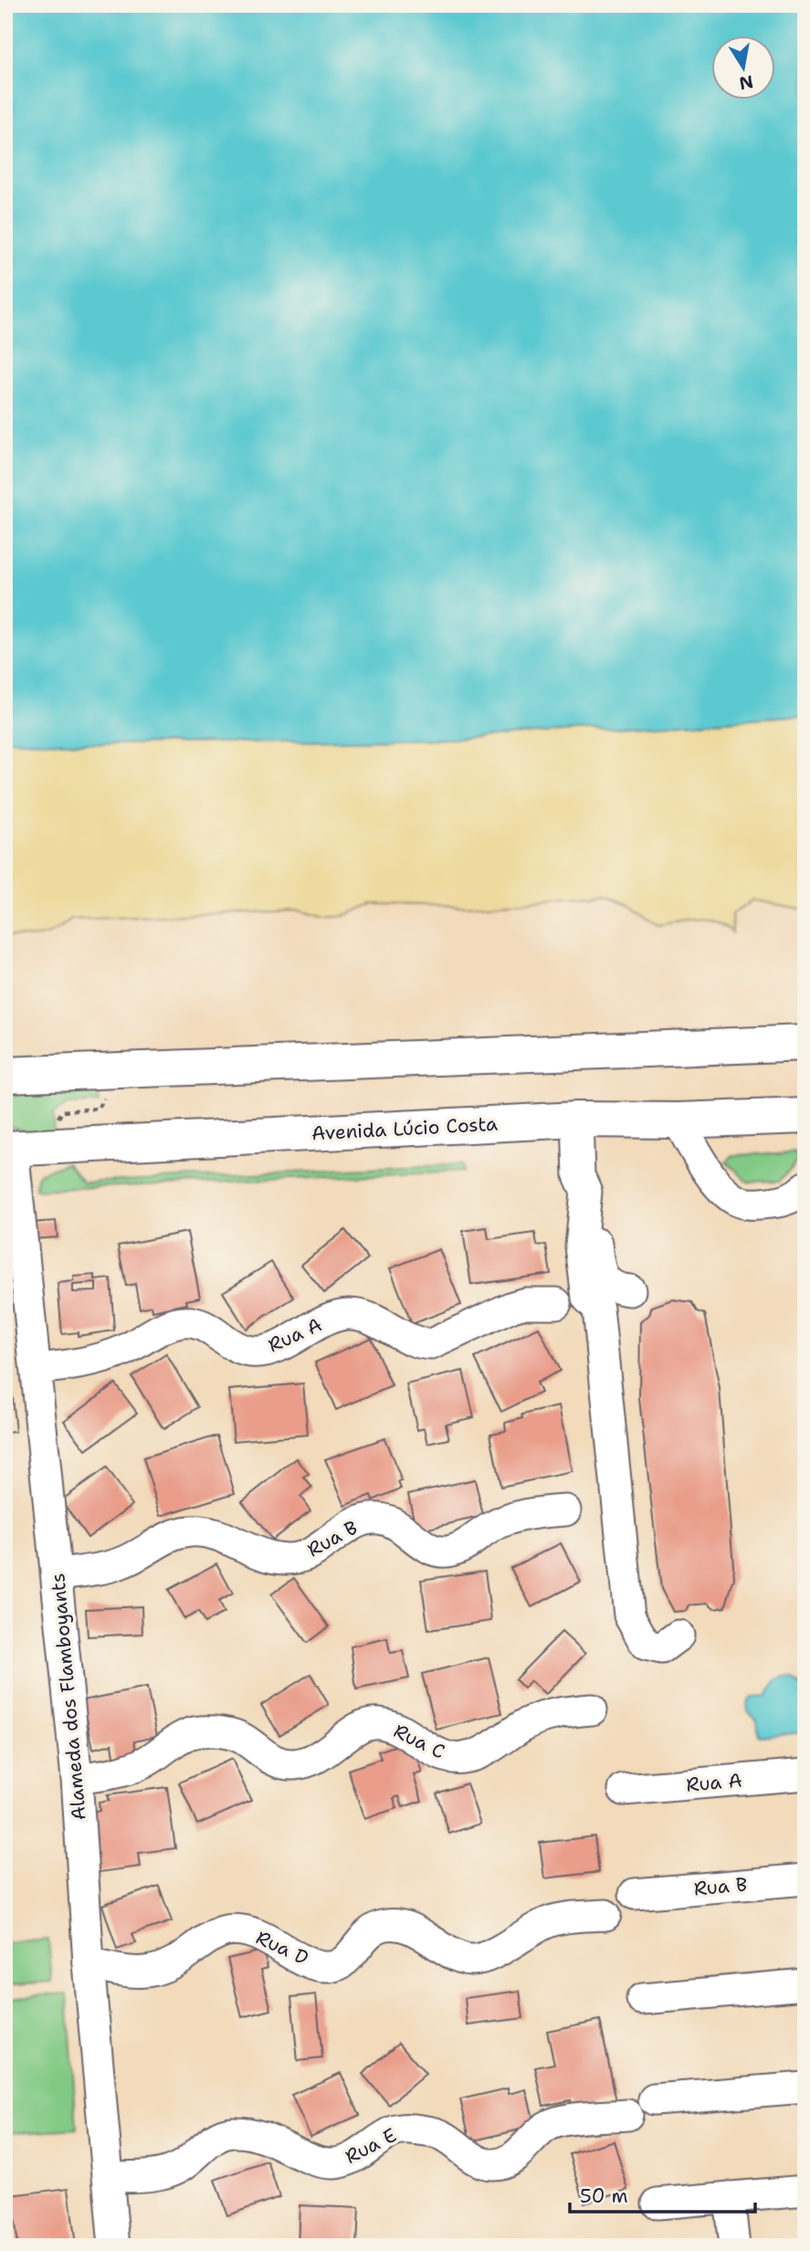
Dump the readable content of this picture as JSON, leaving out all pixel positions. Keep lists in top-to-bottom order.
{
  "streets": {
    "main road": ["Avenida Lúcio Costa"],
    "street": [
      "Rua A",
      "Rua B",
      "Alameda dos Flamboyants",
      "Rua C",
      "Rua D",
      "Rua E"
    ]
  },
  "crossings": [
    ["Avenida Lúcio Costa", "Alameda dos Flamboyants"],
    ["Rua A", "Alameda dos Flamboyants"],
    ["Rua B", "Alameda dos Flamboyants"],
    ["Alameda dos Flamboyants", "Rua C"],
    ["Alameda dos Flamboyants", "Rua D"],
    ["Alameda dos Flamboyants", "Rua E"]
  ],
  "scale_bar": "50 m",
  "north": "bottom"
}
